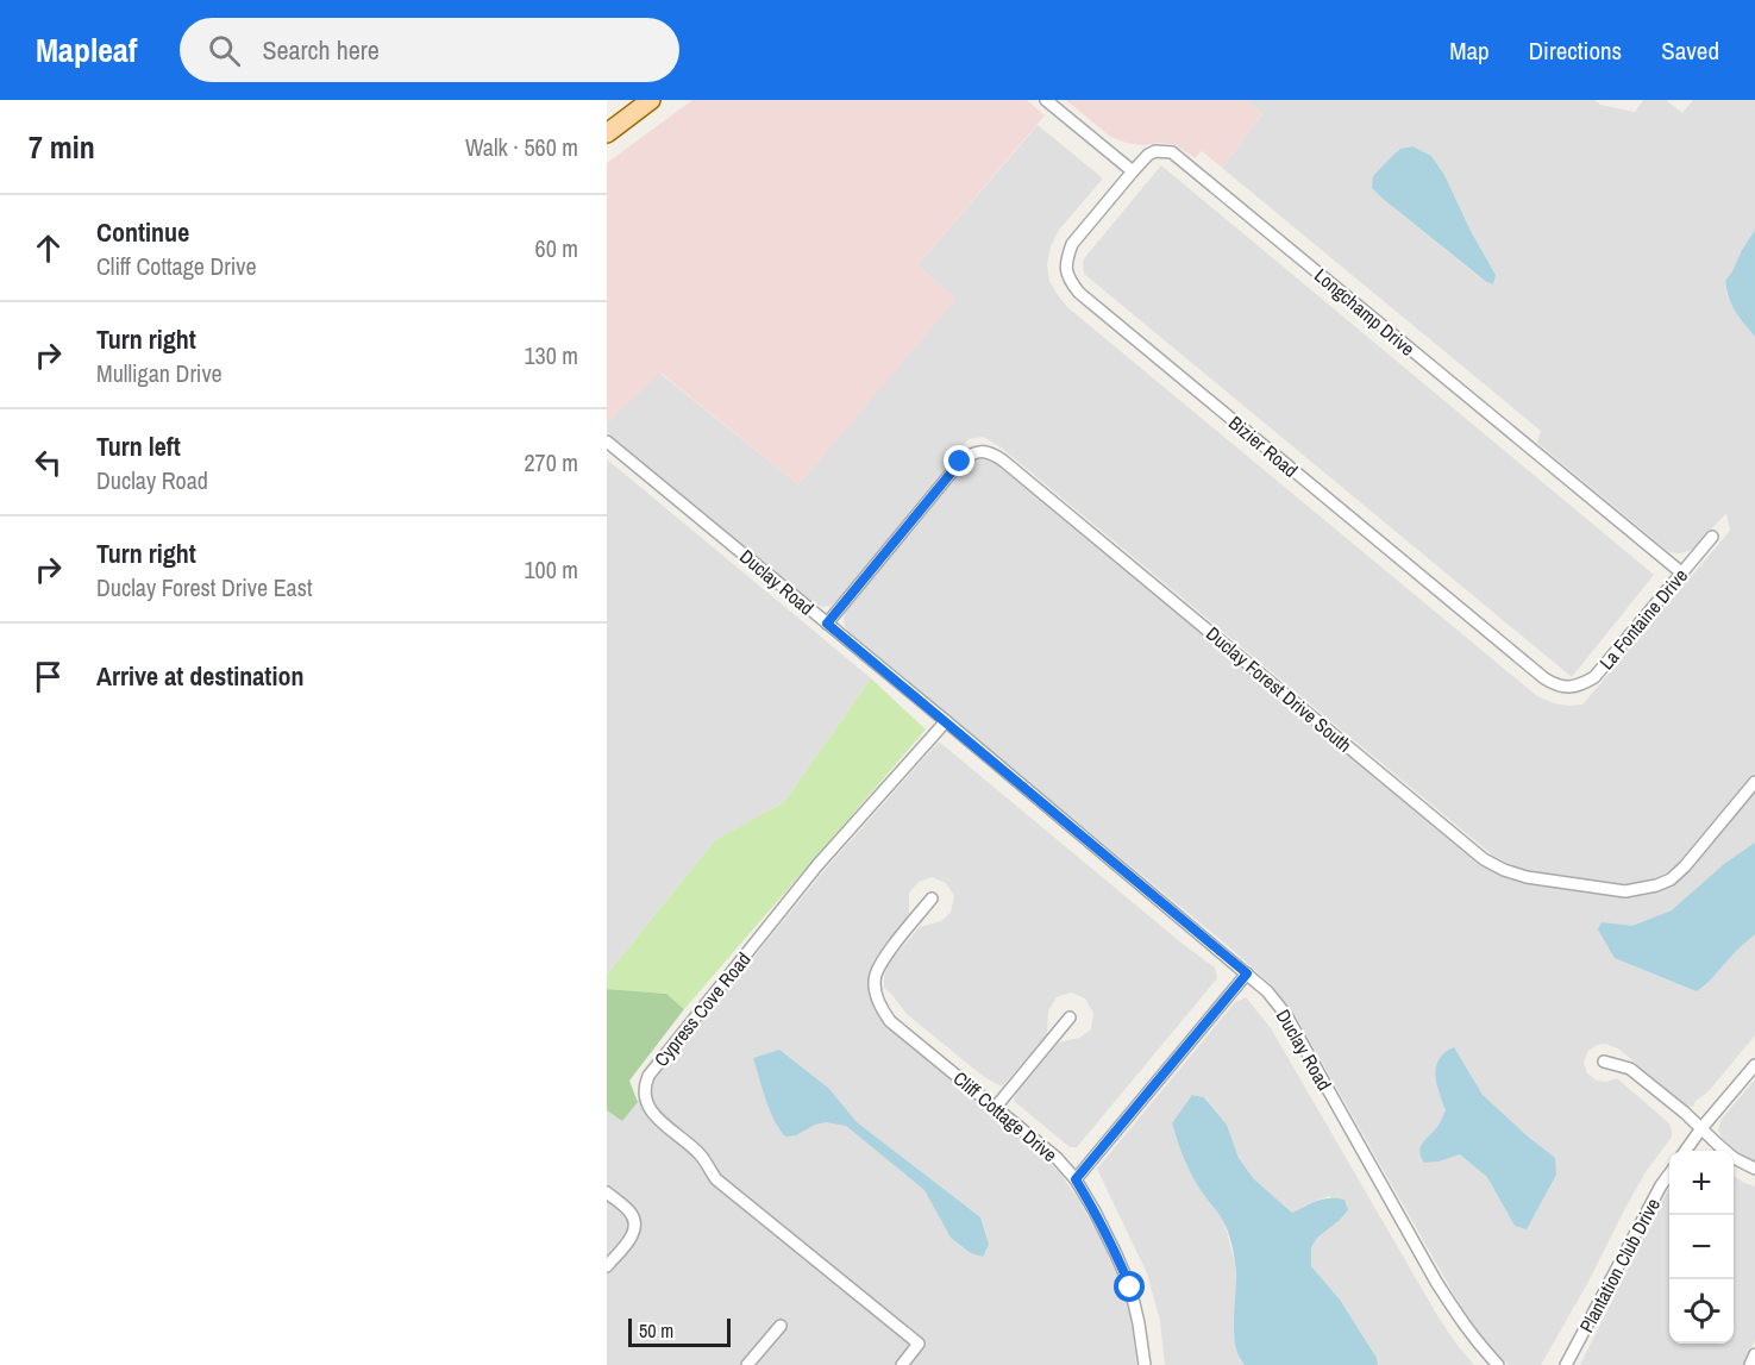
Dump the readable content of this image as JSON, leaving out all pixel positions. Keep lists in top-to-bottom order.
{
  "streets": {
    "street": [
      "Longchamp Drive",
      "Bizier Road",
      "Duclay Road",
      "La Fontaine Drive",
      "Duclay Forest Drive South",
      "Cypress Cove Road",
      "Cliff Cottage Drive",
      "Plantation Club Drive"
    ]
  },
  "crossings": [
    ["Longchamp Drive", "Bizier Road"],
    ["Longchamp Drive", "La Fontaine Drive"],
    ["Bizier Road", "La Fontaine Drive"],
    ["Duclay Road", "Duclay Forest Drive South"],
    ["Duclay Road", "Cypress Cove Road"]
  ],
  "scale_bar": "50 m",
  "page": {
    "header": "Mapleaf",
    "search": "Search here",
    "nav": ["Map", "Directions", "Saved"],
    "heading": ["7 min", "Walk · 560 m"],
    "list": [
      ["Continue", "Cliff Cottage Drive", "60 m"],
      ["Turn right", "Mulligan Drive", "130 m"],
      ["Turn left", "Duclay Road", "270 m"],
      ["Turn right", "Duclay Forest Drive East", "100 m"],
      "Arrive at destination"
    ],
    "map_buttons": ["+", "−"],
    "scale": "50 m"
  }
}
